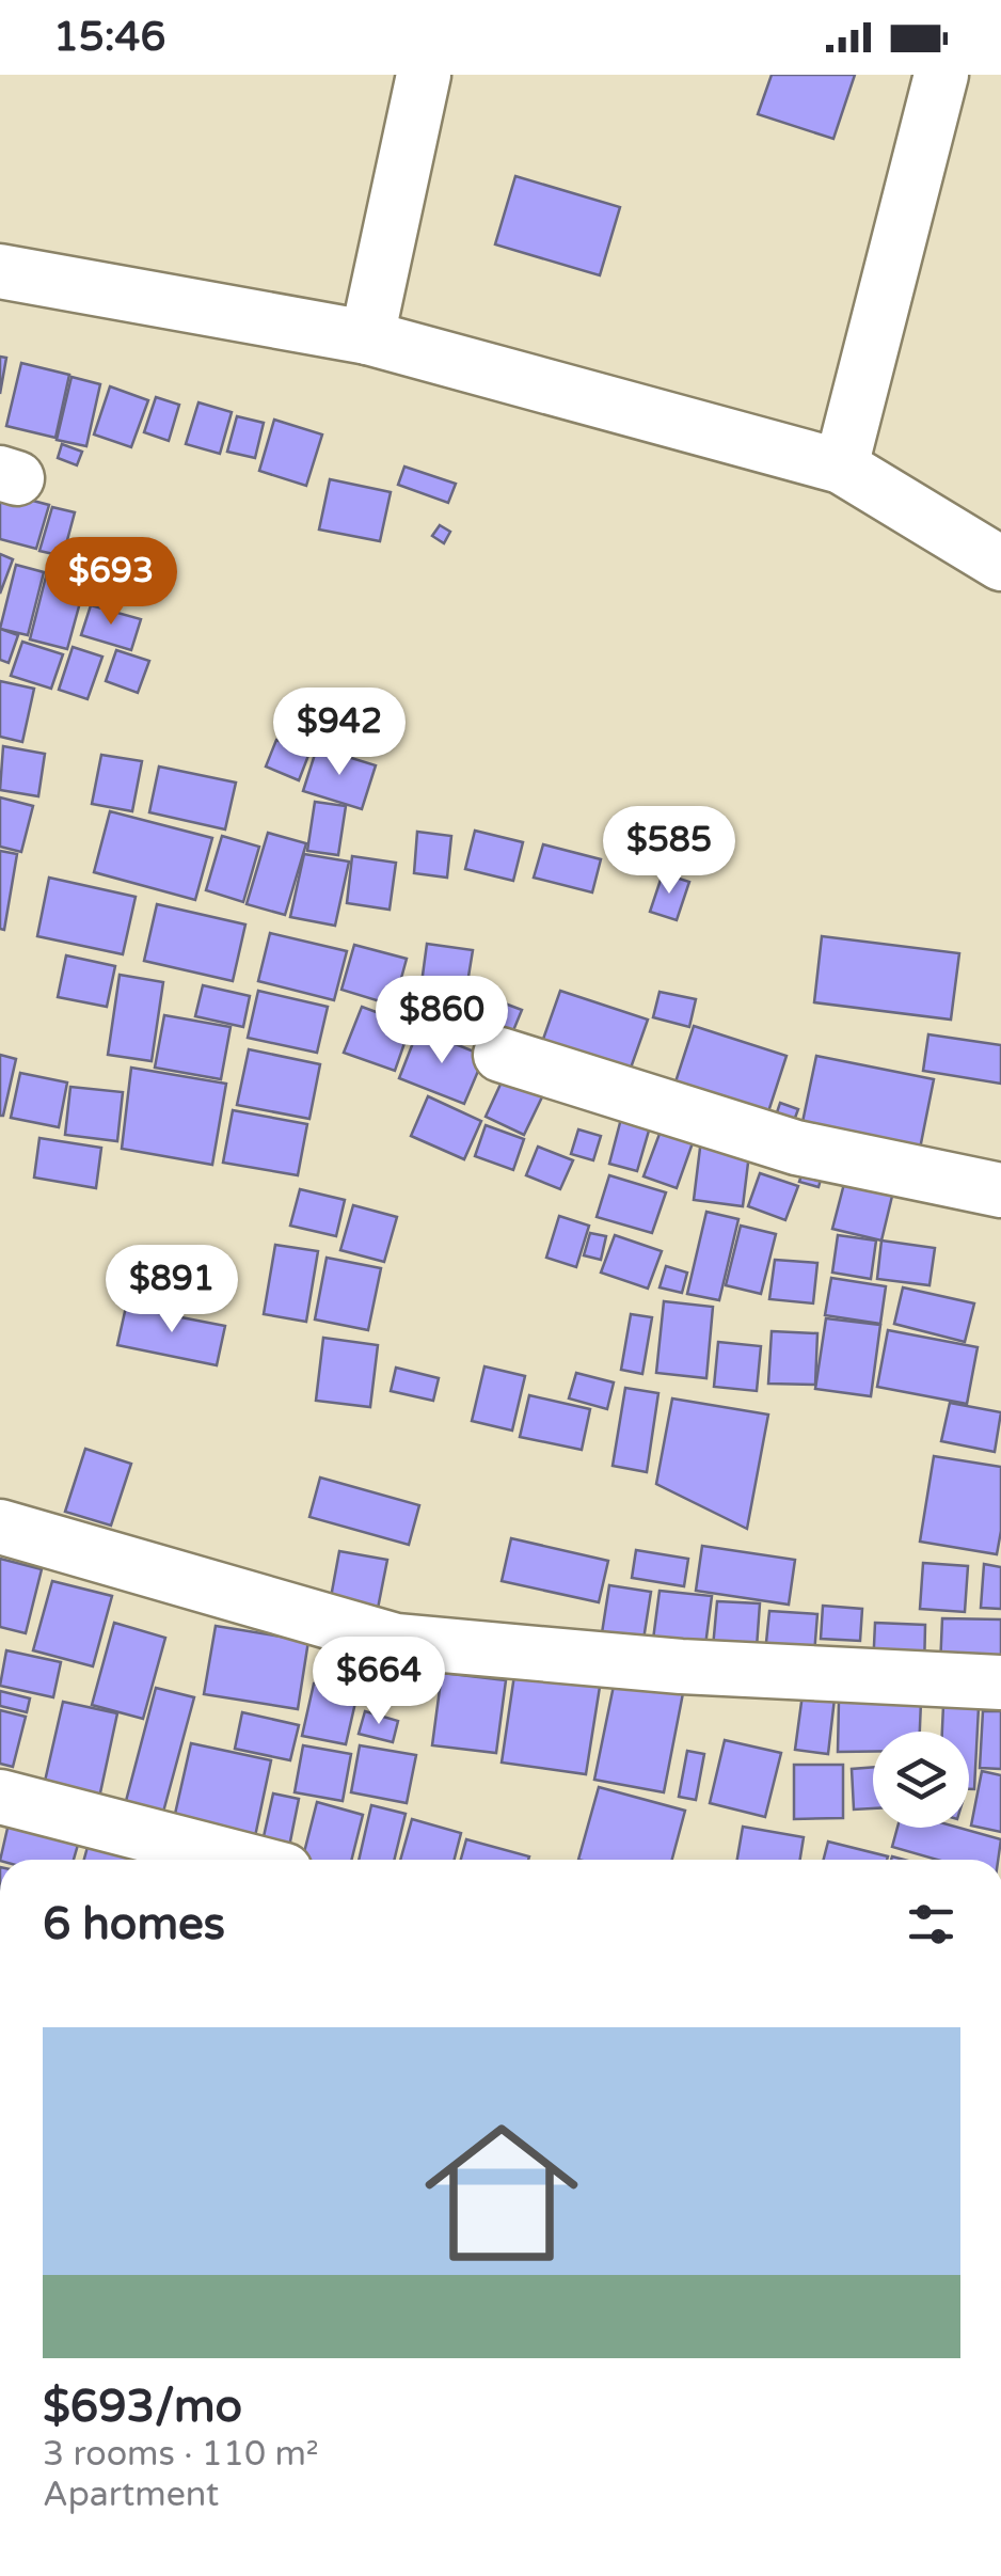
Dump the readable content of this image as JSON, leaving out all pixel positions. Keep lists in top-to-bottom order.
{
  "page": {
    "status": "15:46",
    "price": [
      "$693",
      "$942",
      "$585",
      "$860",
      "$891",
      "$664"
    ],
    "heading": "6 homes",
    "list": [
      {
        "name": "$693/mo",
        "note": "3 rooms · 110 m² · Apartment"
      }
    ]
  }
}
